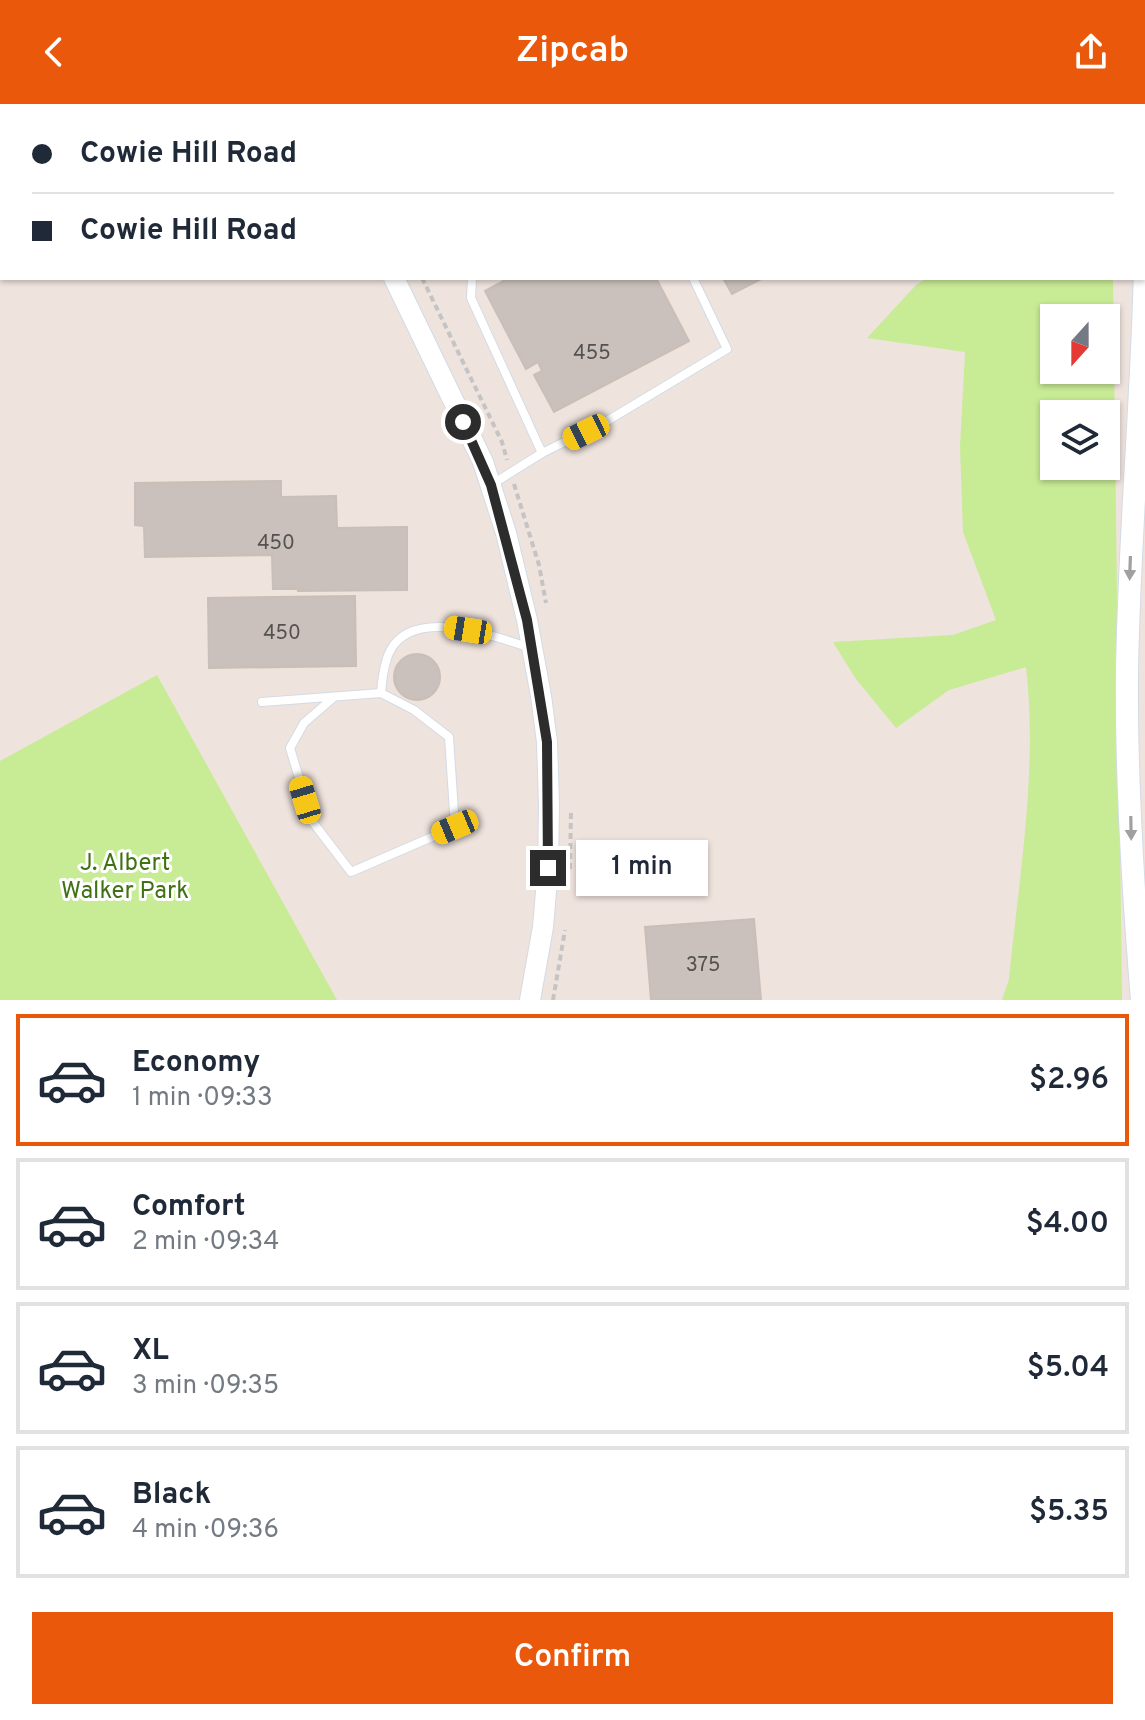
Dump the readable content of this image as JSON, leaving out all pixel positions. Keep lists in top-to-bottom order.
{
  "parks": ["J. Albert Walker Park"],
  "house_numbers": [
    "455",
    "450",
    "450",
    "375"
  ],
  "north": "bottom",
  "page": {
    "header": "Zipcab",
    "banner": ["Cowie Hill Road", "Cowie Hill Road"],
    "bubble": "1 min",
    "list": [
      {
        "name": "Economy",
        "note": "1 min · 09:33",
        "value": "$2.96"
      },
      {
        "name": "Comfort",
        "note": "2 min · 09:34",
        "value": "$4.00"
      },
      {
        "name": "XL",
        "note": "3 min · 09:35",
        "value": "$5.04"
      },
      {
        "name": "Black",
        "note": "4 min · 09:36",
        "value": "$5.35"
      }
    ],
    "buttons": "Confirm"
  }
}
